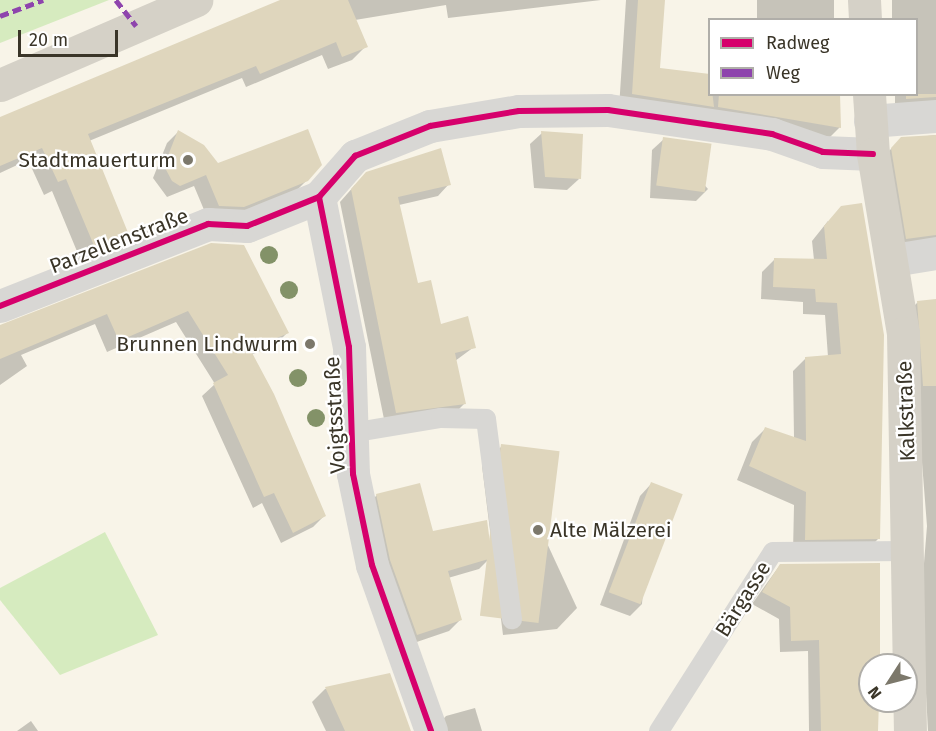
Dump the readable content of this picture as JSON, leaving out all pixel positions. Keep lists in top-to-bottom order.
{
  "streets": {
    "main road": ["Kalkstraße"],
    "street": ["Parzellenstraße", "Voigtsstraße"],
    "lane": ["Bärgasse"]
  },
  "crossings": [
    ["Parzellenstraße", "Voigtsstraße"],
    ["Kalkstraße", "Bärgasse"]
  ],
  "places": ["Stadtmauerturm", "Brunnen Lindwurm", "Alte Mälzerei"],
  "legend": ["Radweg", "Weg"],
  "scale_bar": "20 m",
  "north": "bottom left"
}
